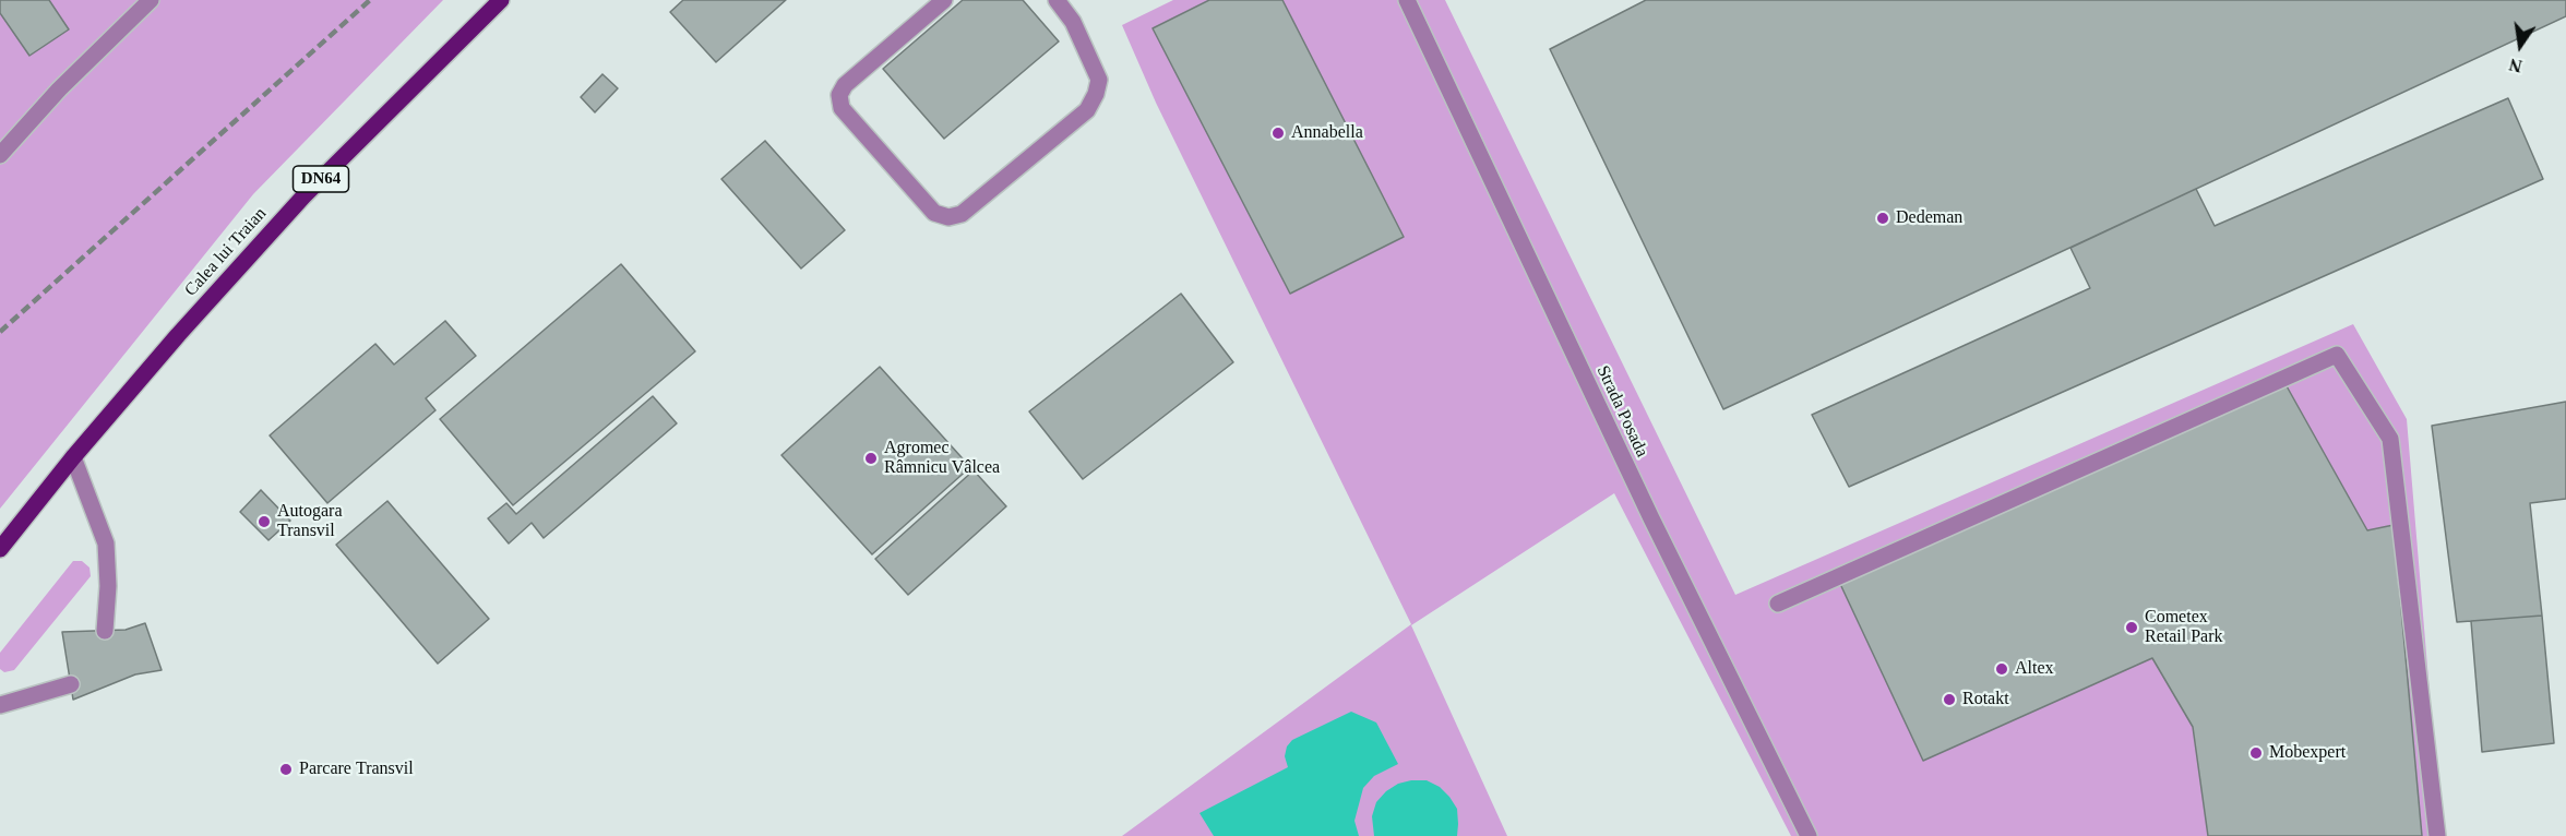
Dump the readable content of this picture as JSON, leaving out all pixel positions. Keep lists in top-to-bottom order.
{
  "streets": {
    "main road": ["DN64", "Calea lui Traian"],
    "street": ["Strada Posada"]
  },
  "places": [
    "Annabella",
    "Dedeman",
    "Agromec Râmnicu Vâlcea",
    "Autogara Transvil",
    "Cometex Retail Park",
    "Altex",
    "Rotakt",
    "Mobexpert",
    "Parcare Transvil"
  ],
  "north": "bottom"
}
